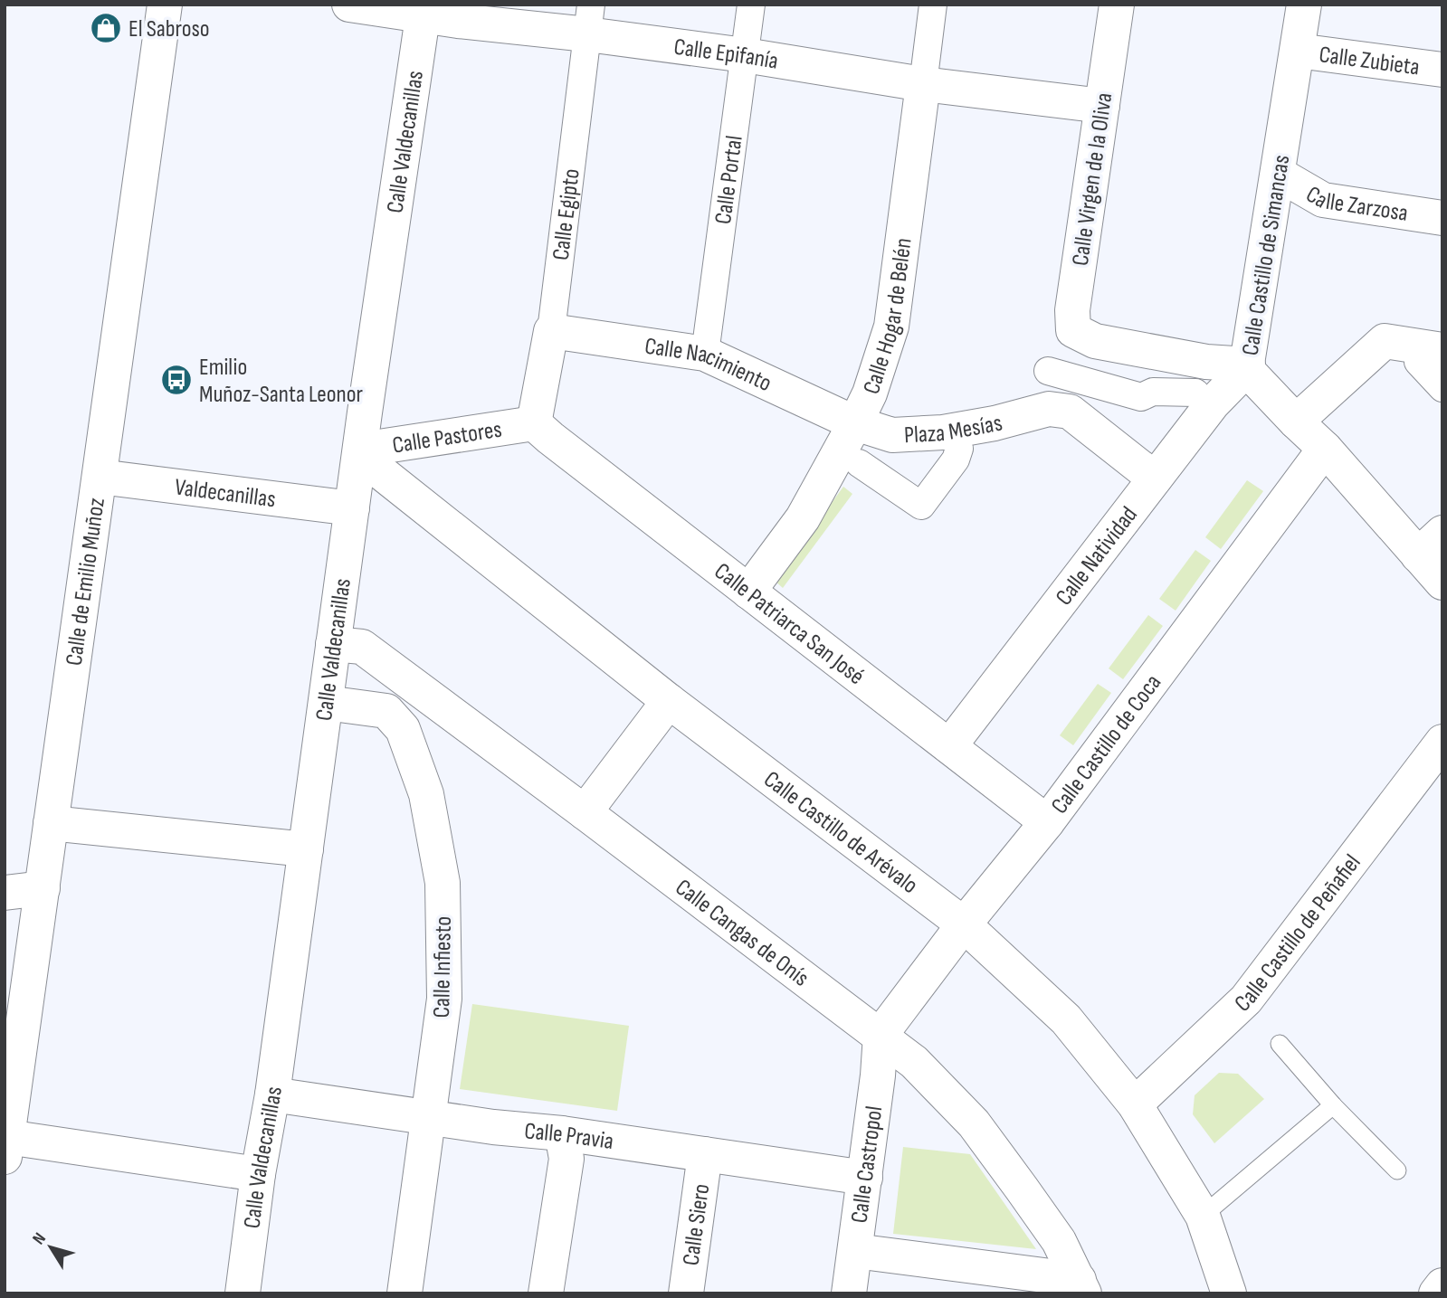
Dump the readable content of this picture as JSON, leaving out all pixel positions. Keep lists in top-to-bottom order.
{
  "streets": {
    "street": [
      "Calle Epifanía",
      "Calle Zubieta",
      "Calle Valdecanillas",
      "Calle Portal",
      "Calle Virgen de la Oliva",
      "Calle Zarzosa",
      "Calle Egipto",
      "Calle Castillo de Simancas",
      "Calle Hogar de Belén",
      "Calle Nacimiento",
      "Plaza Mesías",
      "Calle Pastores",
      "Valdecanillas",
      "Calle Natividad",
      "Calle de Emilio Muñoz",
      "Calle Patriarca San José",
      "Calle Castillo de Coca",
      "Calle Castillo de Arévalo",
      "Calle Castillo de Peñafiel",
      "Calle Cangas de Onís",
      "Calle Infiesto",
      "Calle Pravia",
      "Calle Castropol",
      "Calle Siero"
    ]
  },
  "crossings": [
    ["Calle Epifanía", "Calle Valdecanillas"],
    ["Calle Epifanía", "Calle Portal"],
    ["Calle Epifanía", "Calle Virgen de la Oliva"],
    ["Calle Epifanía", "Calle Egipto"],
    ["Calle Epifanía", "Calle Hogar de Belén"],
    ["Calle Zubieta", "Calle Castillo de Simancas"],
    ["Calle Valdecanillas", "Calle Pastores"],
    ["Calle Valdecanillas", "Valdecanillas"],
    ["Calle Valdecanillas", "Calle Castillo de Arévalo"],
    ["Calle Valdecanillas", "Calle Cangas de Onís"],
    ["Calle Valdecanillas", "Calle Infiesto"],
    ["Calle Valdecanillas", "Calle Pravia"],
    ["Calle Portal", "Calle Nacimiento"],
    ["Calle Virgen de la Oliva", "Calle Castillo de Simancas"],
    ["Calle Virgen de la Oliva", "Calle Natividad"],
    ["Calle Zarzosa", "Calle Castillo de Simancas"],
    ["Calle Egipto", "Calle Nacimiento"],
    ["Calle Egipto", "Calle Pastores"],
    ["Calle Egipto", "Calle Patriarca San José"],
    ["Calle Castillo de Simancas", "Calle Natividad"],
    ["Calle Castillo de Simancas", "Calle Castillo de Coca"],
    ["Calle Hogar de Belén", "Calle Nacimiento"],
    ["Calle Hogar de Belén", "Plaza Mesías"],
    ["Calle Hogar de Belén", "Calle Patriarca San José"],
    ["Calle Nacimiento", "Plaza Mesías"],
    ["Plaza Mesías", "Calle Natividad"],
    ["Calle Pastores", "Calle Patriarca San José"],
    ["Calle Pastores", "Calle Castillo de Arévalo"],
    ["Valdecanillas", "Calle de Emilio Muñoz"],
    ["Calle Natividad", "Calle Patriarca San José"],
    ["Calle Patriarca San José", "Calle Castillo de Coca"],
    ["Calle Castillo de Coca", "Calle Castillo de Arévalo"],
    ["Calle Castillo de Coca", "Calle Cangas de Onís"],
    ["Calle Castillo de Coca", "Calle Castropol"],
    ["Calle Castillo de Arévalo", "Calle Castillo de Peñafiel"],
    ["Calle Cangas de Onís", "Calle Castropol"],
    ["Calle Infiesto", "Calle Pravia"],
    ["Calle Pravia", "Calle Castropol"],
    ["Calle Pravia", "Calle Siero"]
  ],
  "places": {
    "shop": ["El Sabroso"],
    "bus stop": ["Emilio Muñoz-Santa Leonor"]
  },
  "north": "top left"
}
